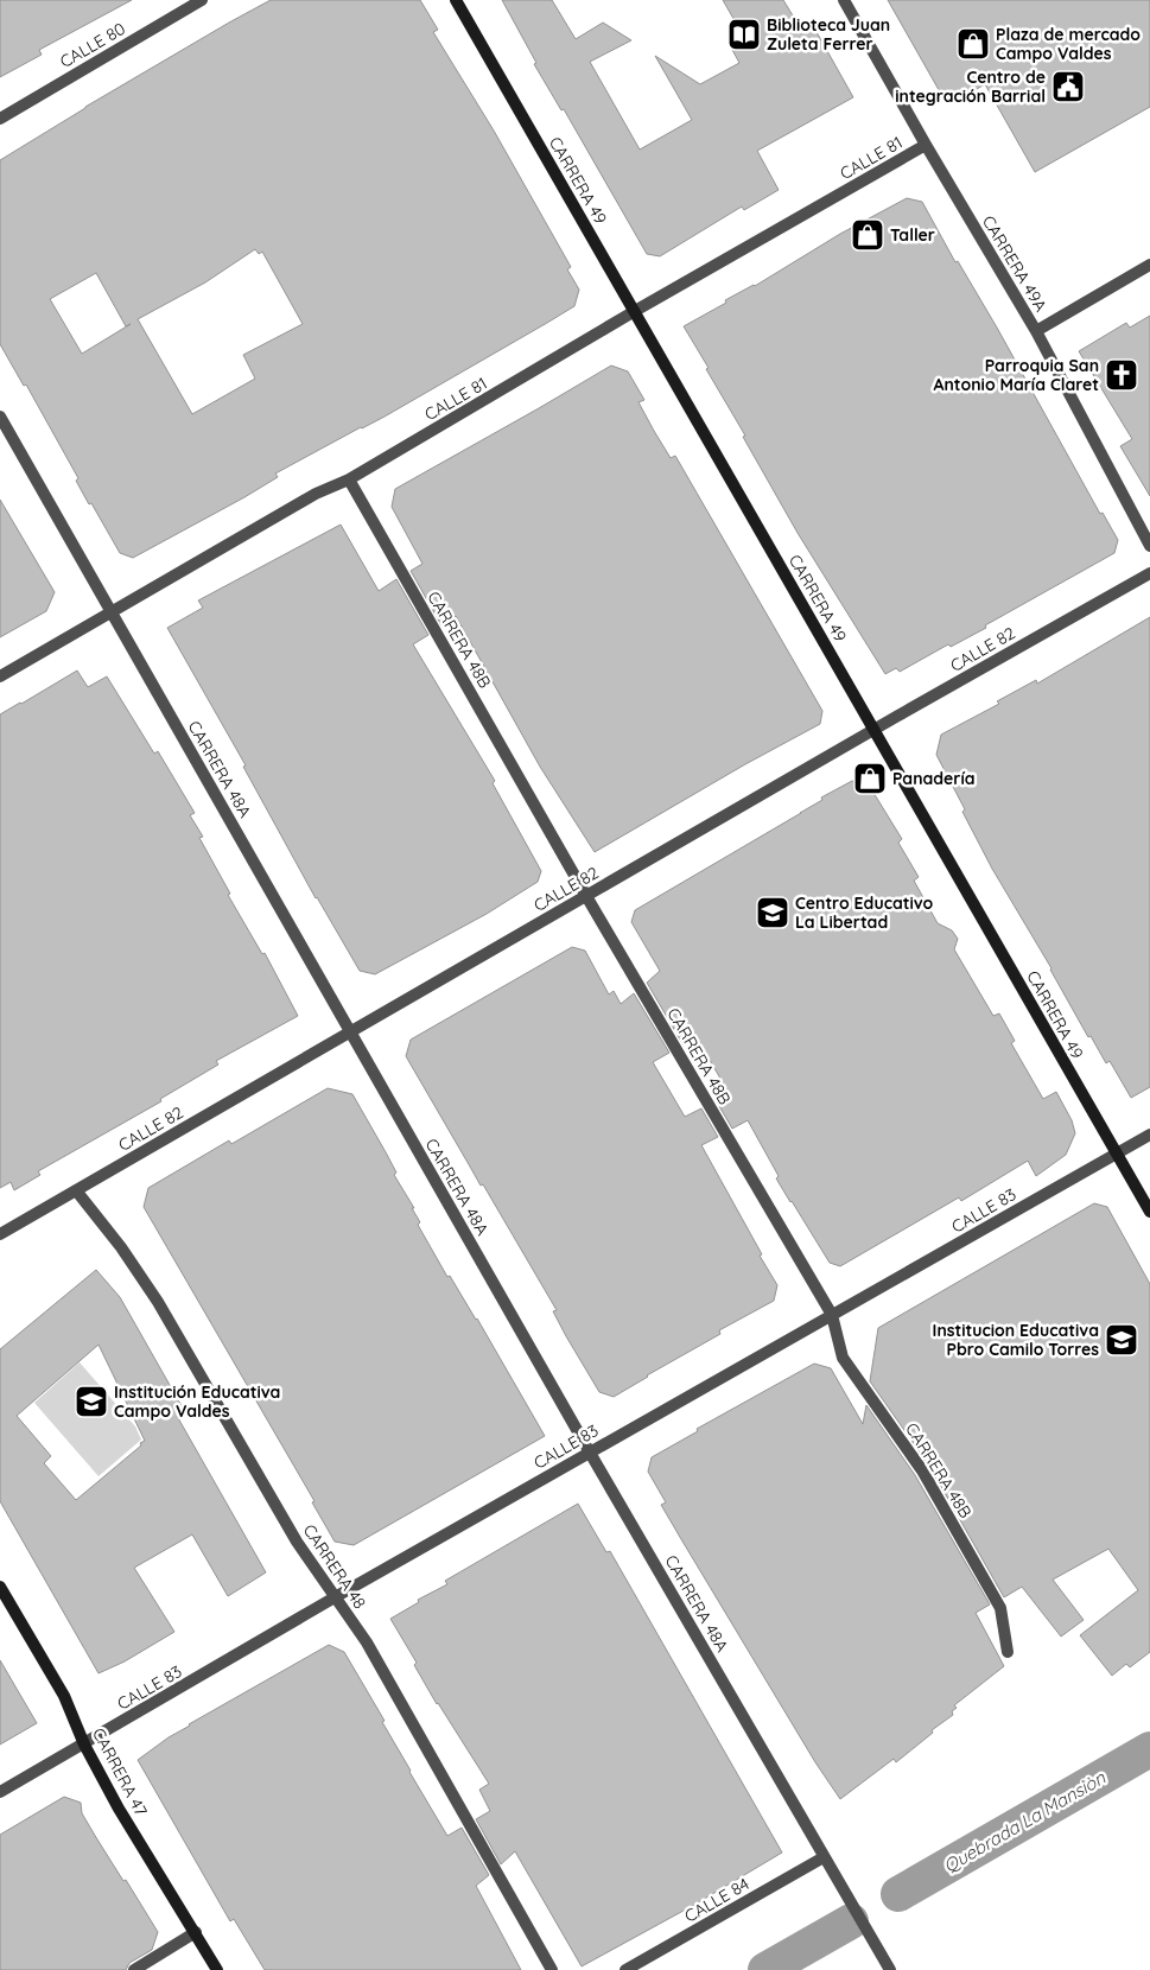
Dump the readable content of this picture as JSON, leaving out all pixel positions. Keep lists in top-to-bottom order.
{
  "streets": {
    "street": [
      "CALLE 80",
      "CALLE 81",
      "CARRERA 49",
      "CARRERA 49A",
      "CARRERA 48B",
      "CALLE 82",
      "CARRERA 48A",
      "CALLE 83",
      "CARRERA 48",
      "CARRERA 47",
      "CALLE 84"
    ]
  },
  "crossings": [
    ["CALLE 81", "CARRERA 49"],
    ["CALLE 81", "CARRERA 49A"],
    ["CALLE 81", "CARRERA 48B"],
    ["CALLE 81", "CARRERA 48A"],
    ["CARRERA 49", "CALLE 82"],
    ["CARRERA 49", "CALLE 83"],
    ["CARRERA 48B", "CALLE 82"],
    ["CARRERA 48B", "CALLE 83"],
    ["CALLE 82", "CARRERA 48A"],
    ["CALLE 82", "CARRERA 48"],
    ["CARRERA 48A", "CALLE 83"],
    ["CARRERA 48A", "CALLE 84"],
    ["CALLE 83", "CARRERA 48"],
    ["CALLE 83", "CARRERA 47"]
  ],
  "water": ["Quebrada La Mansiòn"],
  "places": {
    "library": ["Biblioteca Juan Zuleta Ferrer"],
    "shop": ["Plaza de mercado Campo Valdes", "Taller", "Panadería"],
    "public building": ["Centro de integración Barrial"],
    "church": ["Parroquia San Antonio María Claret"],
    "school or university": ["Centro Educativo La Libertad", "Institucion Educativa Pbro Camilo Torres", "Institución Educativa Campo Valdes"]
  }
}
